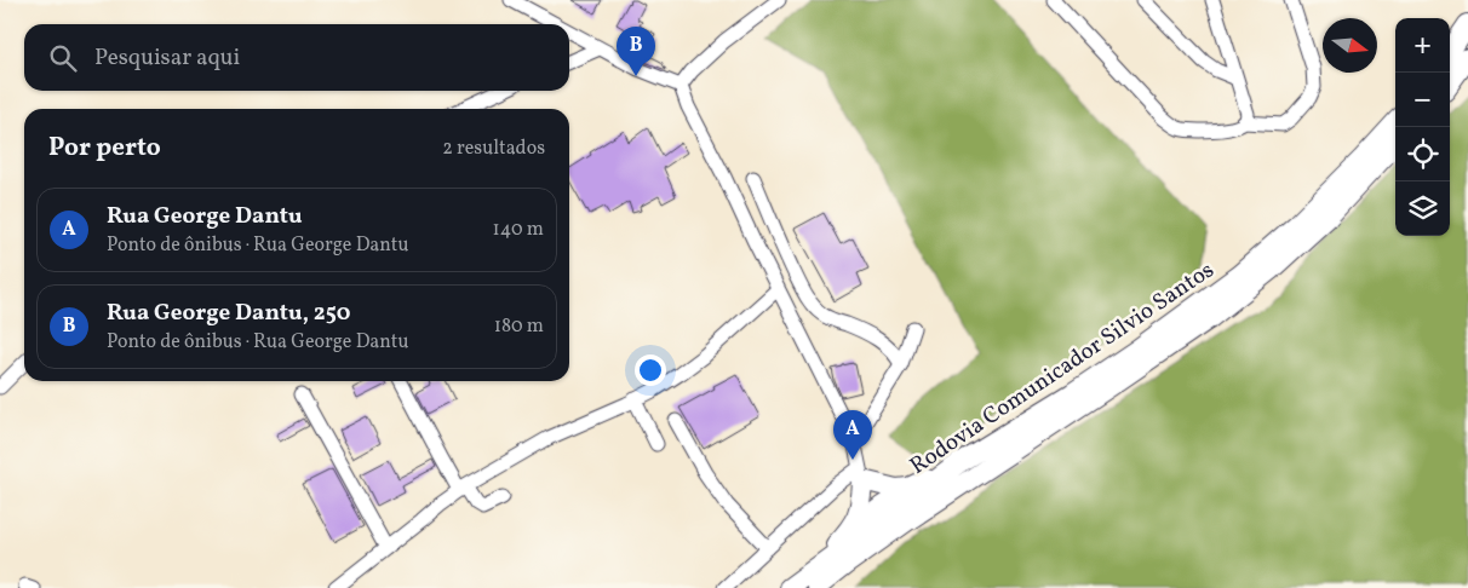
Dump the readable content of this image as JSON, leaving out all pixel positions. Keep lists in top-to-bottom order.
{
  "streets": {
    "highway": ["Rodovia Comunicador Silvio Santos"]
  },
  "north": "right",
  "page": {
    "map_buttons": ["+", "−"],
    "search": "Pesquisar aqui",
    "pins": ["B", "A"],
    "heading": ["Por perto", "2 resultados"],
    "list": [
      {
        "mark": "A",
        "name": "Rua George Dantu",
        "note": "Ponto de ônibus · Rua George Dantu",
        "value": "140 m"
      },
      {
        "mark": "B",
        "name": "Rua George Dantu, 250",
        "note": "Ponto de ônibus · Rua George Dantu",
        "value": "180 m"
      }
    ]
  }
}
